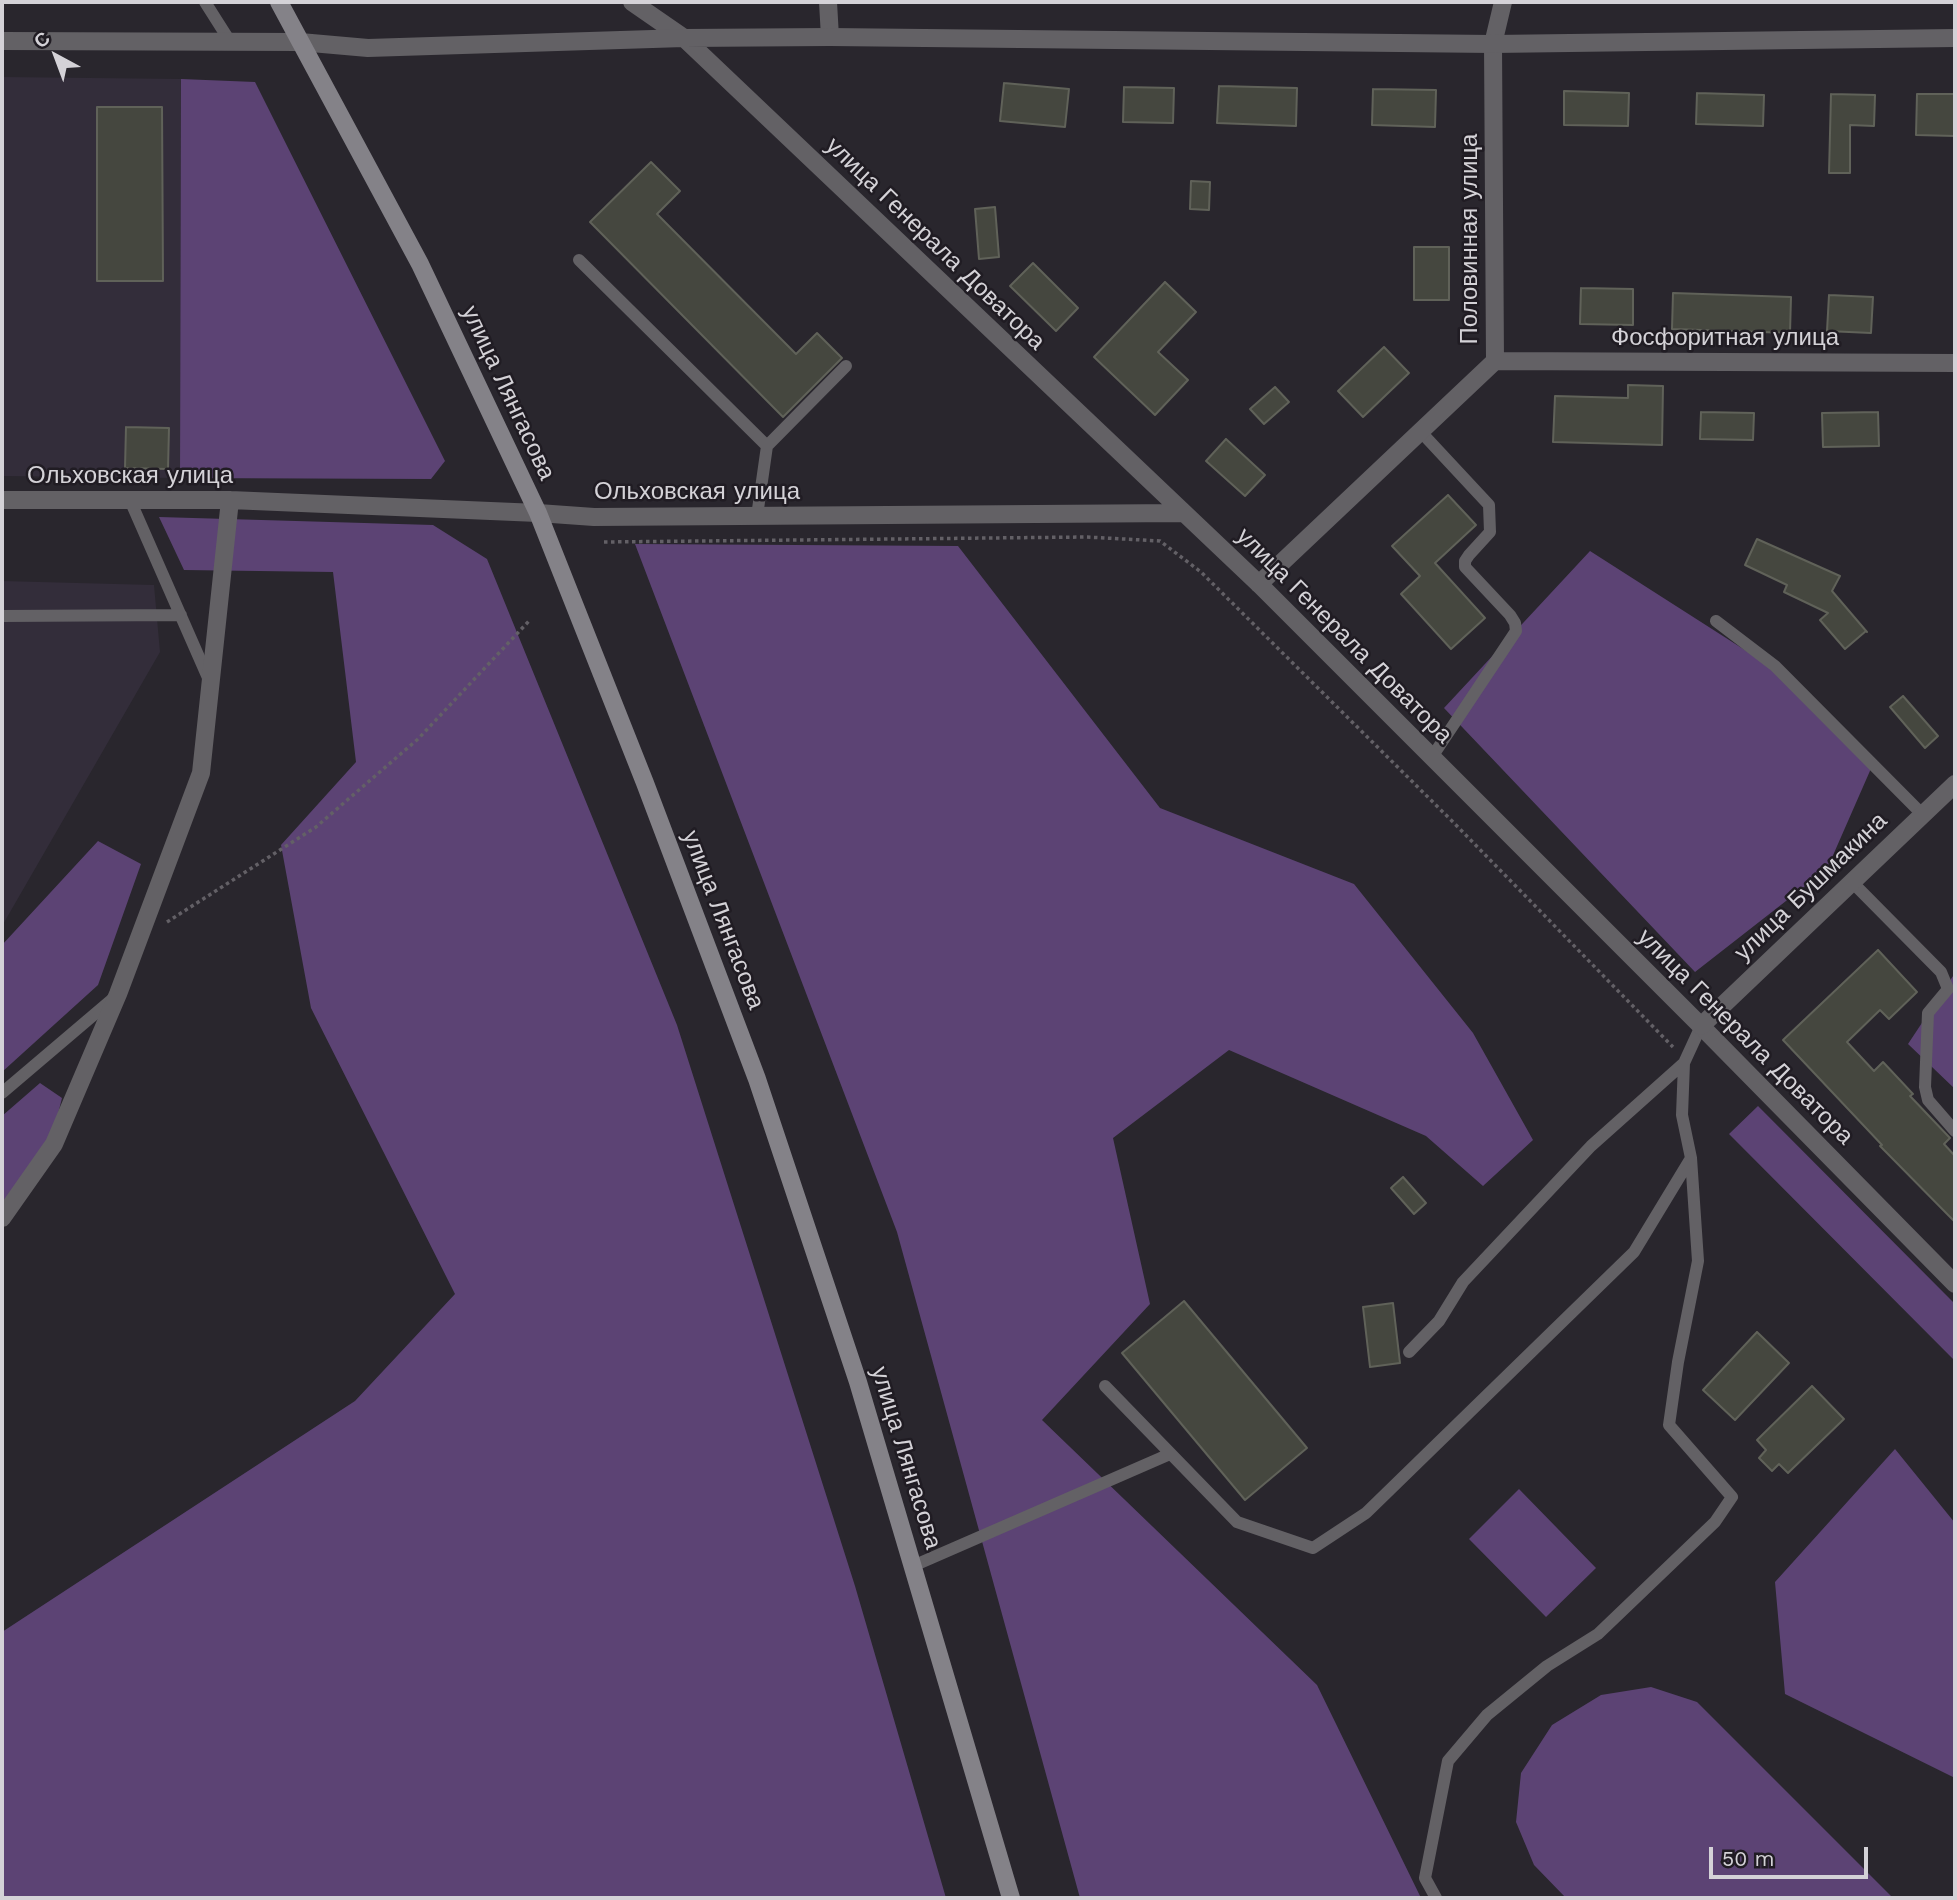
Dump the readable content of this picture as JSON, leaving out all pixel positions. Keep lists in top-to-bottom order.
{
  "streets": {
    "main road": ["улица Лянгасова"],
    "street": [
      "Половинная улица",
      "улица Генерала Доватора",
      "Фосфоритная улица",
      "Ольховская улица",
      "улица Бушмакина"
    ]
  },
  "crossings": [
    ["Половинная улица", "улица Генерала Доватора"],
    ["Половинная улица", "Фосфоритная улица"],
    ["улица Генерала Доватора", "Ольховская улица"],
    ["улица Генерала Доватора", "улица Бушмакина"],
    ["улица Лянгасова", "Ольховская улица"]
  ],
  "scale_bar": "50 m",
  "north": "top left"
}
